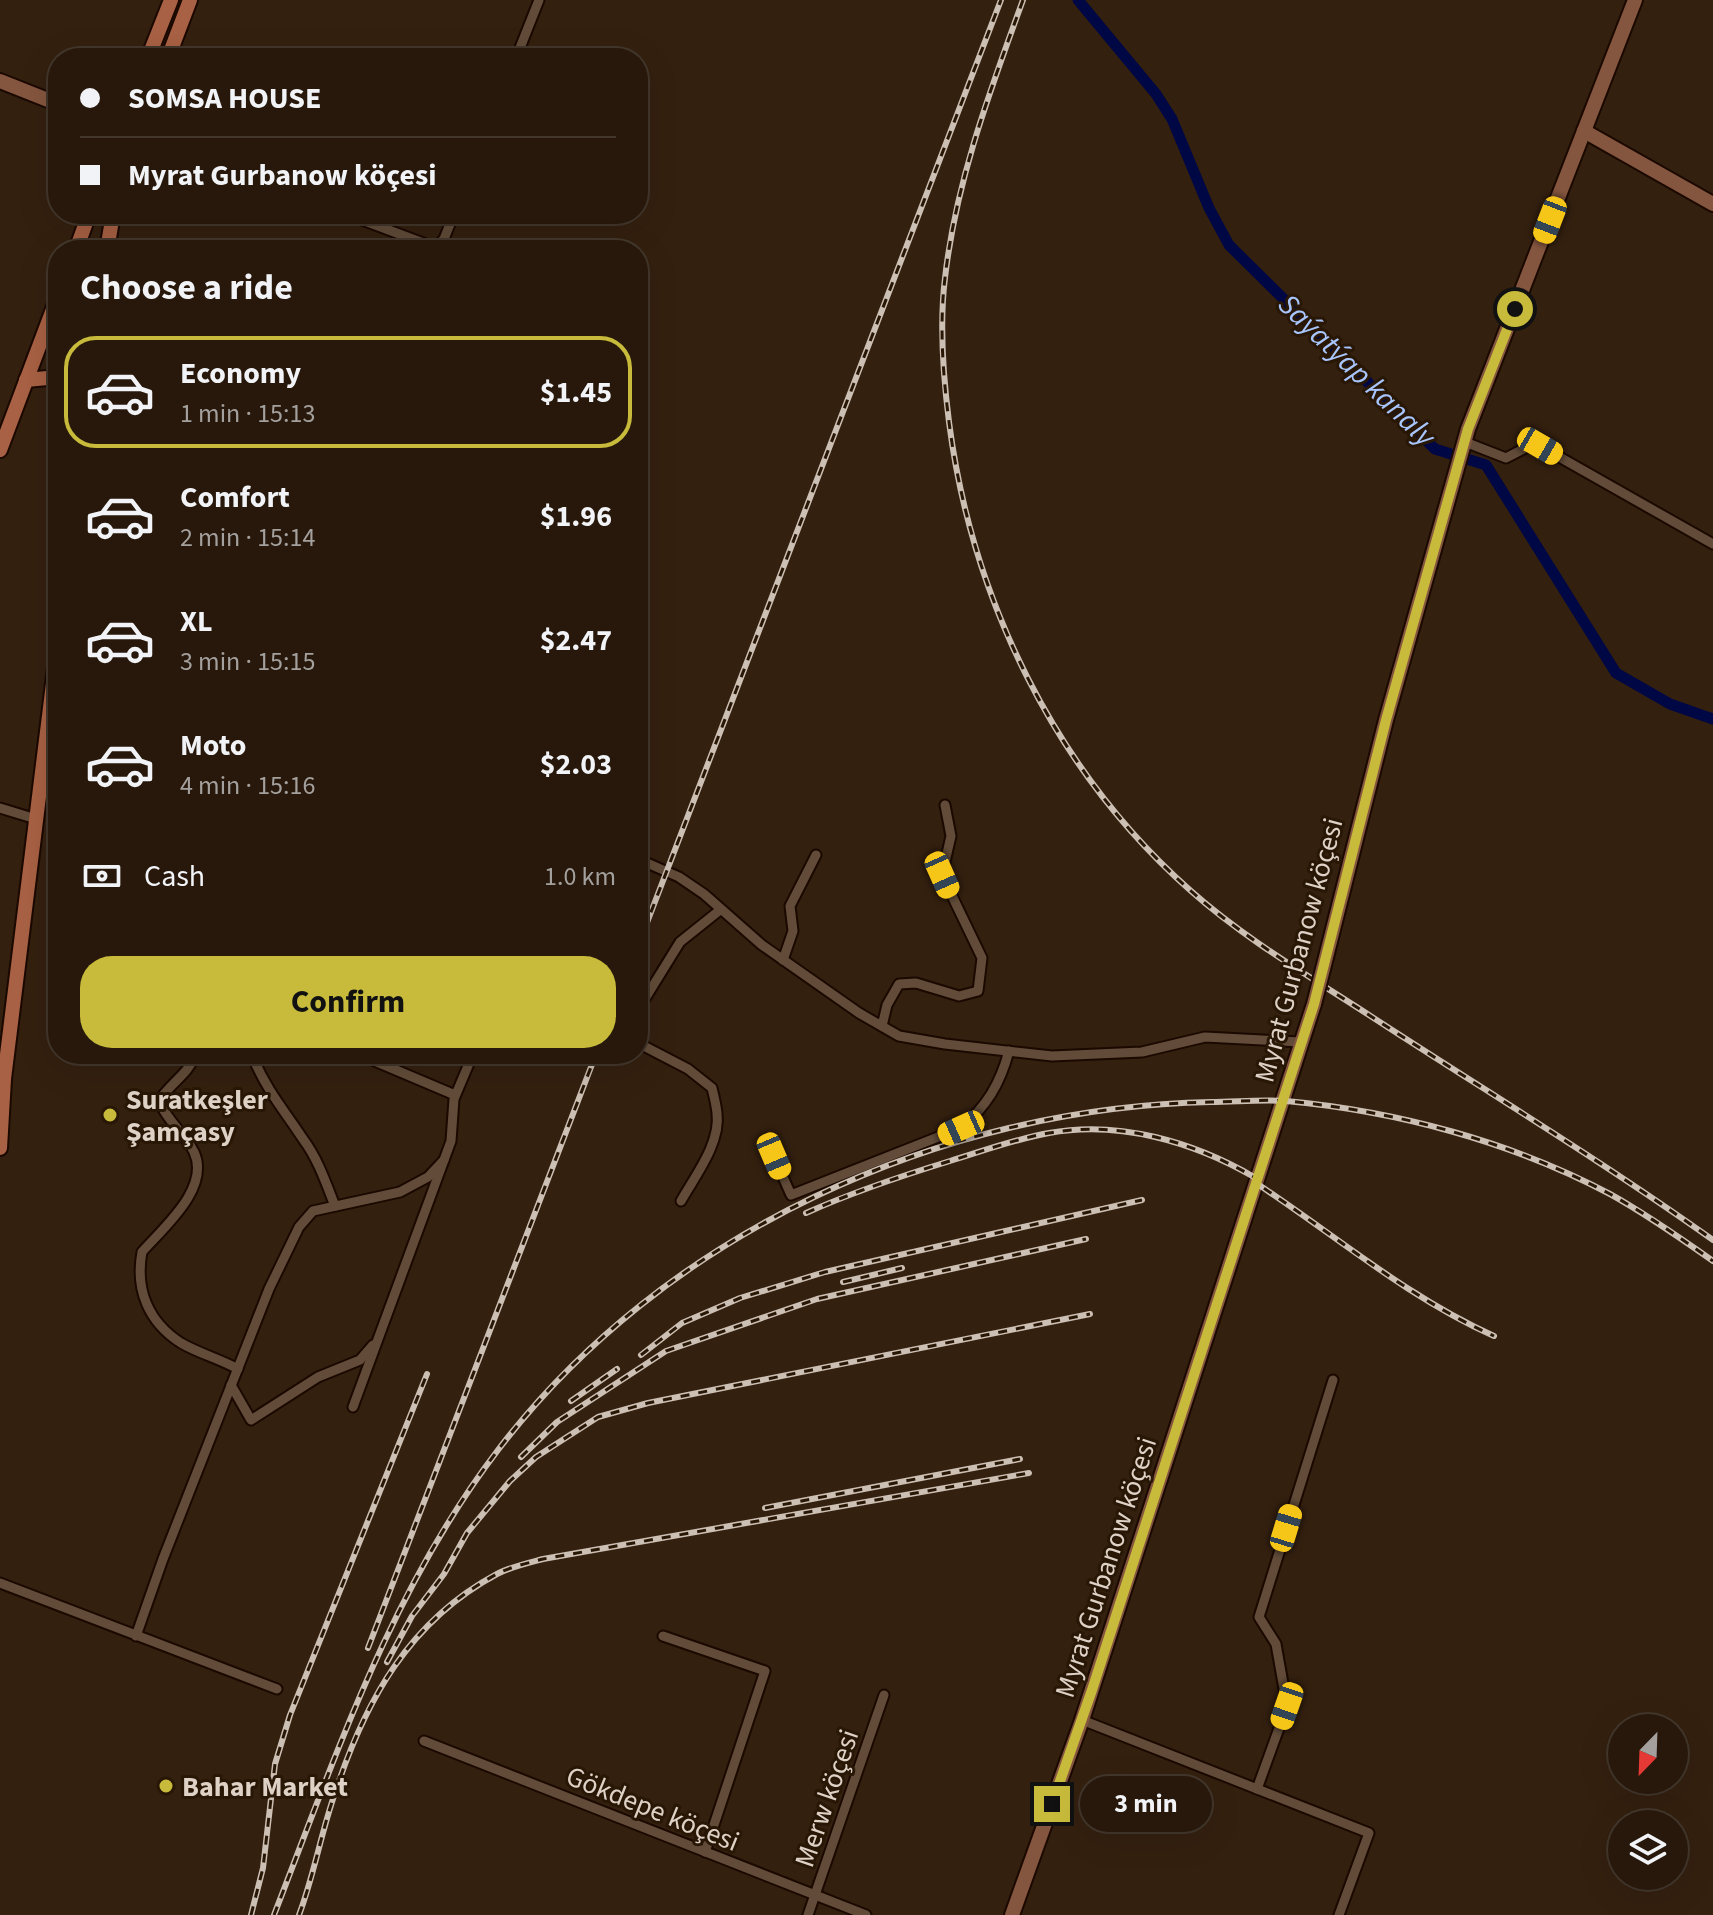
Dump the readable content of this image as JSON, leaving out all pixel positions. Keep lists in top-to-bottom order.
{
  "streets": {
    "street": ["Myrat Gurbanow köçesi", "Merw köçesi", "Gökdepe köçesi"]
  },
  "crossings": [
    ["Merw köçesi", "Gökdepe köçesi"]
  ],
  "water": ["Saýatýap kanaly"],
  "places": ["Suratkeşler Şamçasy", "Bahar Market"],
  "north": "bottom left",
  "page": {
    "banner": ["SOMSA HOUSE", "Myrat Gurbanow köçesi"],
    "heading": "Choose a ride",
    "list": [
      {
        "name": "Economy",
        "note": "1 min · 15:13",
        "value": "$1.45"
      },
      {
        "name": "Comfort",
        "note": "2 min · 15:14",
        "value": "$1.96"
      },
      {
        "name": "XL",
        "note": "3 min · 15:15",
        "value": "$2.47"
      },
      {
        "name": "Moto",
        "note": "4 min · 15:16",
        "value": "$2.03"
      }
    ],
    "pay": ["Cash", "1.0 km"],
    "buttons": "Confirm",
    "bubble": "3 min"
  }
}
